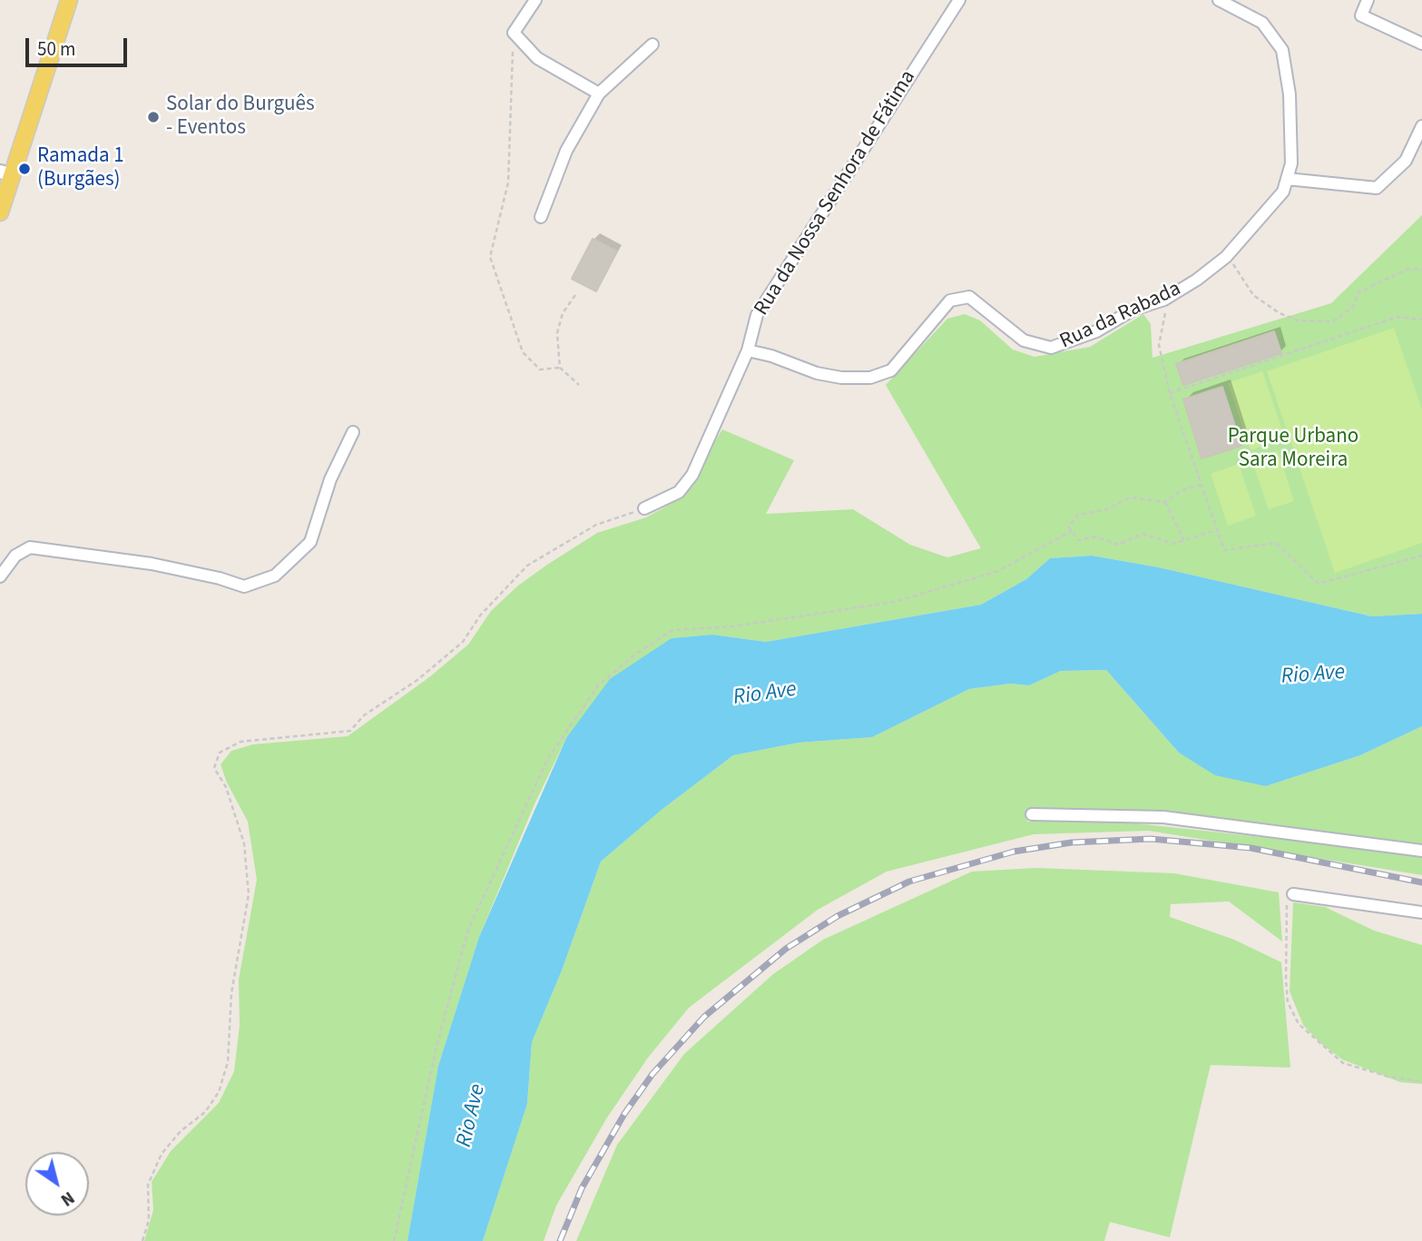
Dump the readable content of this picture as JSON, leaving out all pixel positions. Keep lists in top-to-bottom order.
{
  "streets": {
    "street": ["Rua da Nossa Senhora de Fátima", "Rua da Rabada"]
  },
  "crossings": [
    ["Rua da Nossa Senhora de Fátima", "Rua da Rabada"]
  ],
  "water": ["Rio Ave"],
  "parks": ["Parque Urbano Sara Moreira"],
  "places": ["Solar do Burguês - Eventos", "Ramada 1 (Burgães)"],
  "scale_bar": "50 m",
  "north": "bottom right"
}
